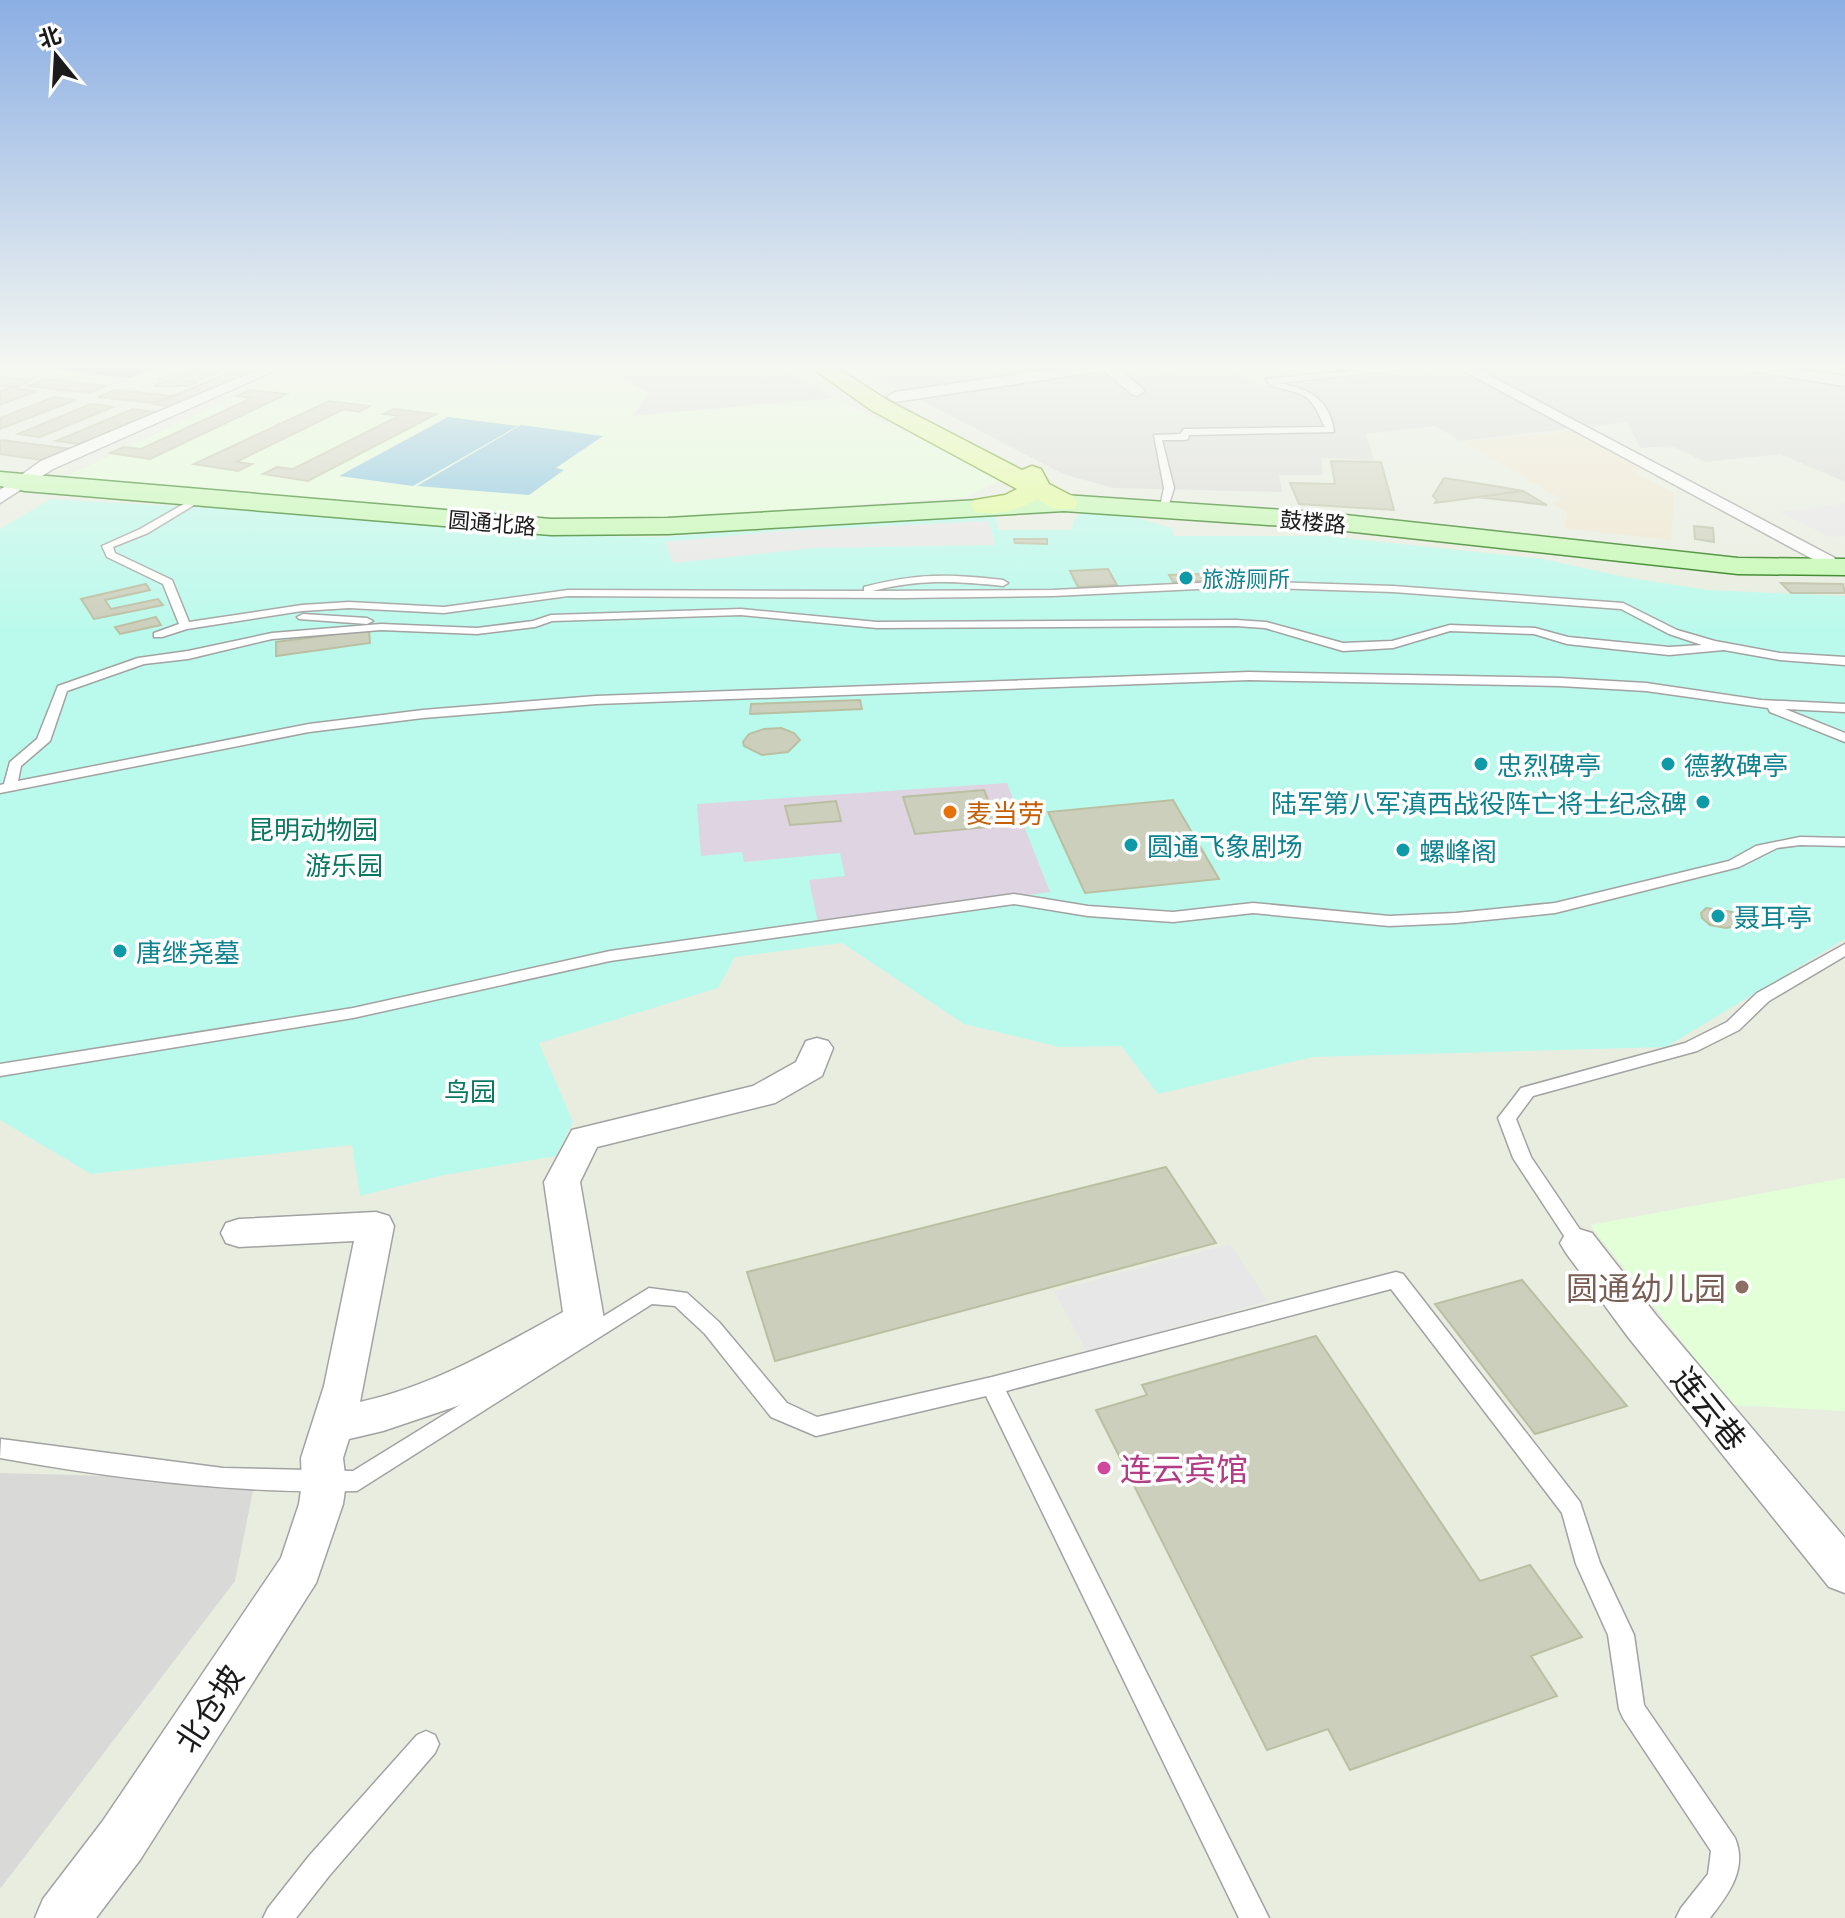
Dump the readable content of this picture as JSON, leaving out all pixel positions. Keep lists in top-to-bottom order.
{
  "streets": {
    "main road": ["鼓楼路", "圆通北路"],
    "street": ["连云巷", "北仓坡"]
  },
  "parks": ["昆明动物园", "游乐园", "鸟园"],
  "places": [
    "旅游厕所",
    "忠烈碑亭",
    "德教碑亭",
    "陆军第八军滇西战役阵亡将士纪念碑",
    "麦当劳",
    "圆通飞象剧场",
    "螺峰阁",
    "聂耳亭",
    "唐继尧墓",
    "圆通幼儿园",
    "连云宾馆"
  ],
  "north": "top"
}
